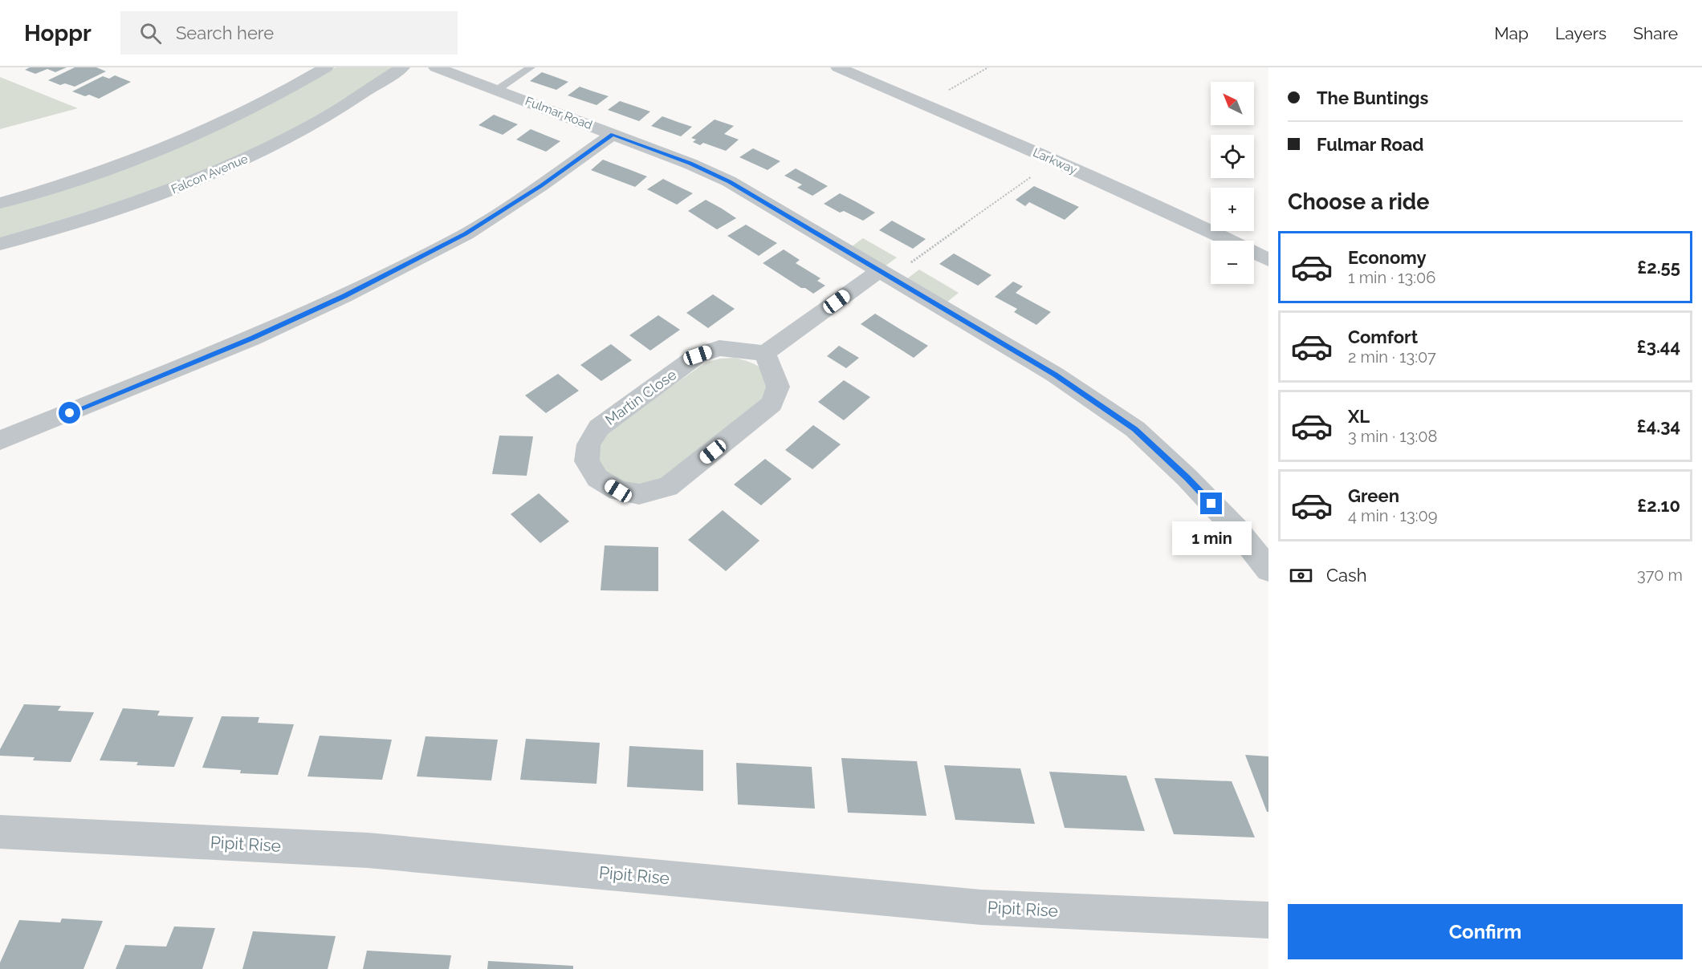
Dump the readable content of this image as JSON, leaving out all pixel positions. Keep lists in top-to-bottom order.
{
  "streets": {
    "street": [
      "Fulmar Road",
      "Larkway",
      "Falcon Avenue",
      "Martin Close",
      "Pipit Rise"
    ]
  },
  "north": "top left",
  "page": {
    "header": "Hoppr",
    "search": "Search here",
    "nav": ["Map", "Layers", "Share"],
    "banner": ["The Buntings", "Fulmar Road"],
    "map_buttons": ["+", "−"],
    "heading": "Choose a ride",
    "list": [
      {
        "name": "Economy",
        "note": "1 min · 13:06",
        "value": "£2.55"
      },
      {
        "name": "Comfort",
        "note": "2 min · 13:07",
        "value": "£3.44"
      },
      {
        "name": "XL",
        "note": "3 min · 13:08",
        "value": "£4.34"
      },
      {
        "name": "Green",
        "note": "4 min · 13:09",
        "value": "£2.10"
      }
    ],
    "bubble": "1 min",
    "pay": ["Cash", "370 m"],
    "buttons": "Confirm"
  }
}
